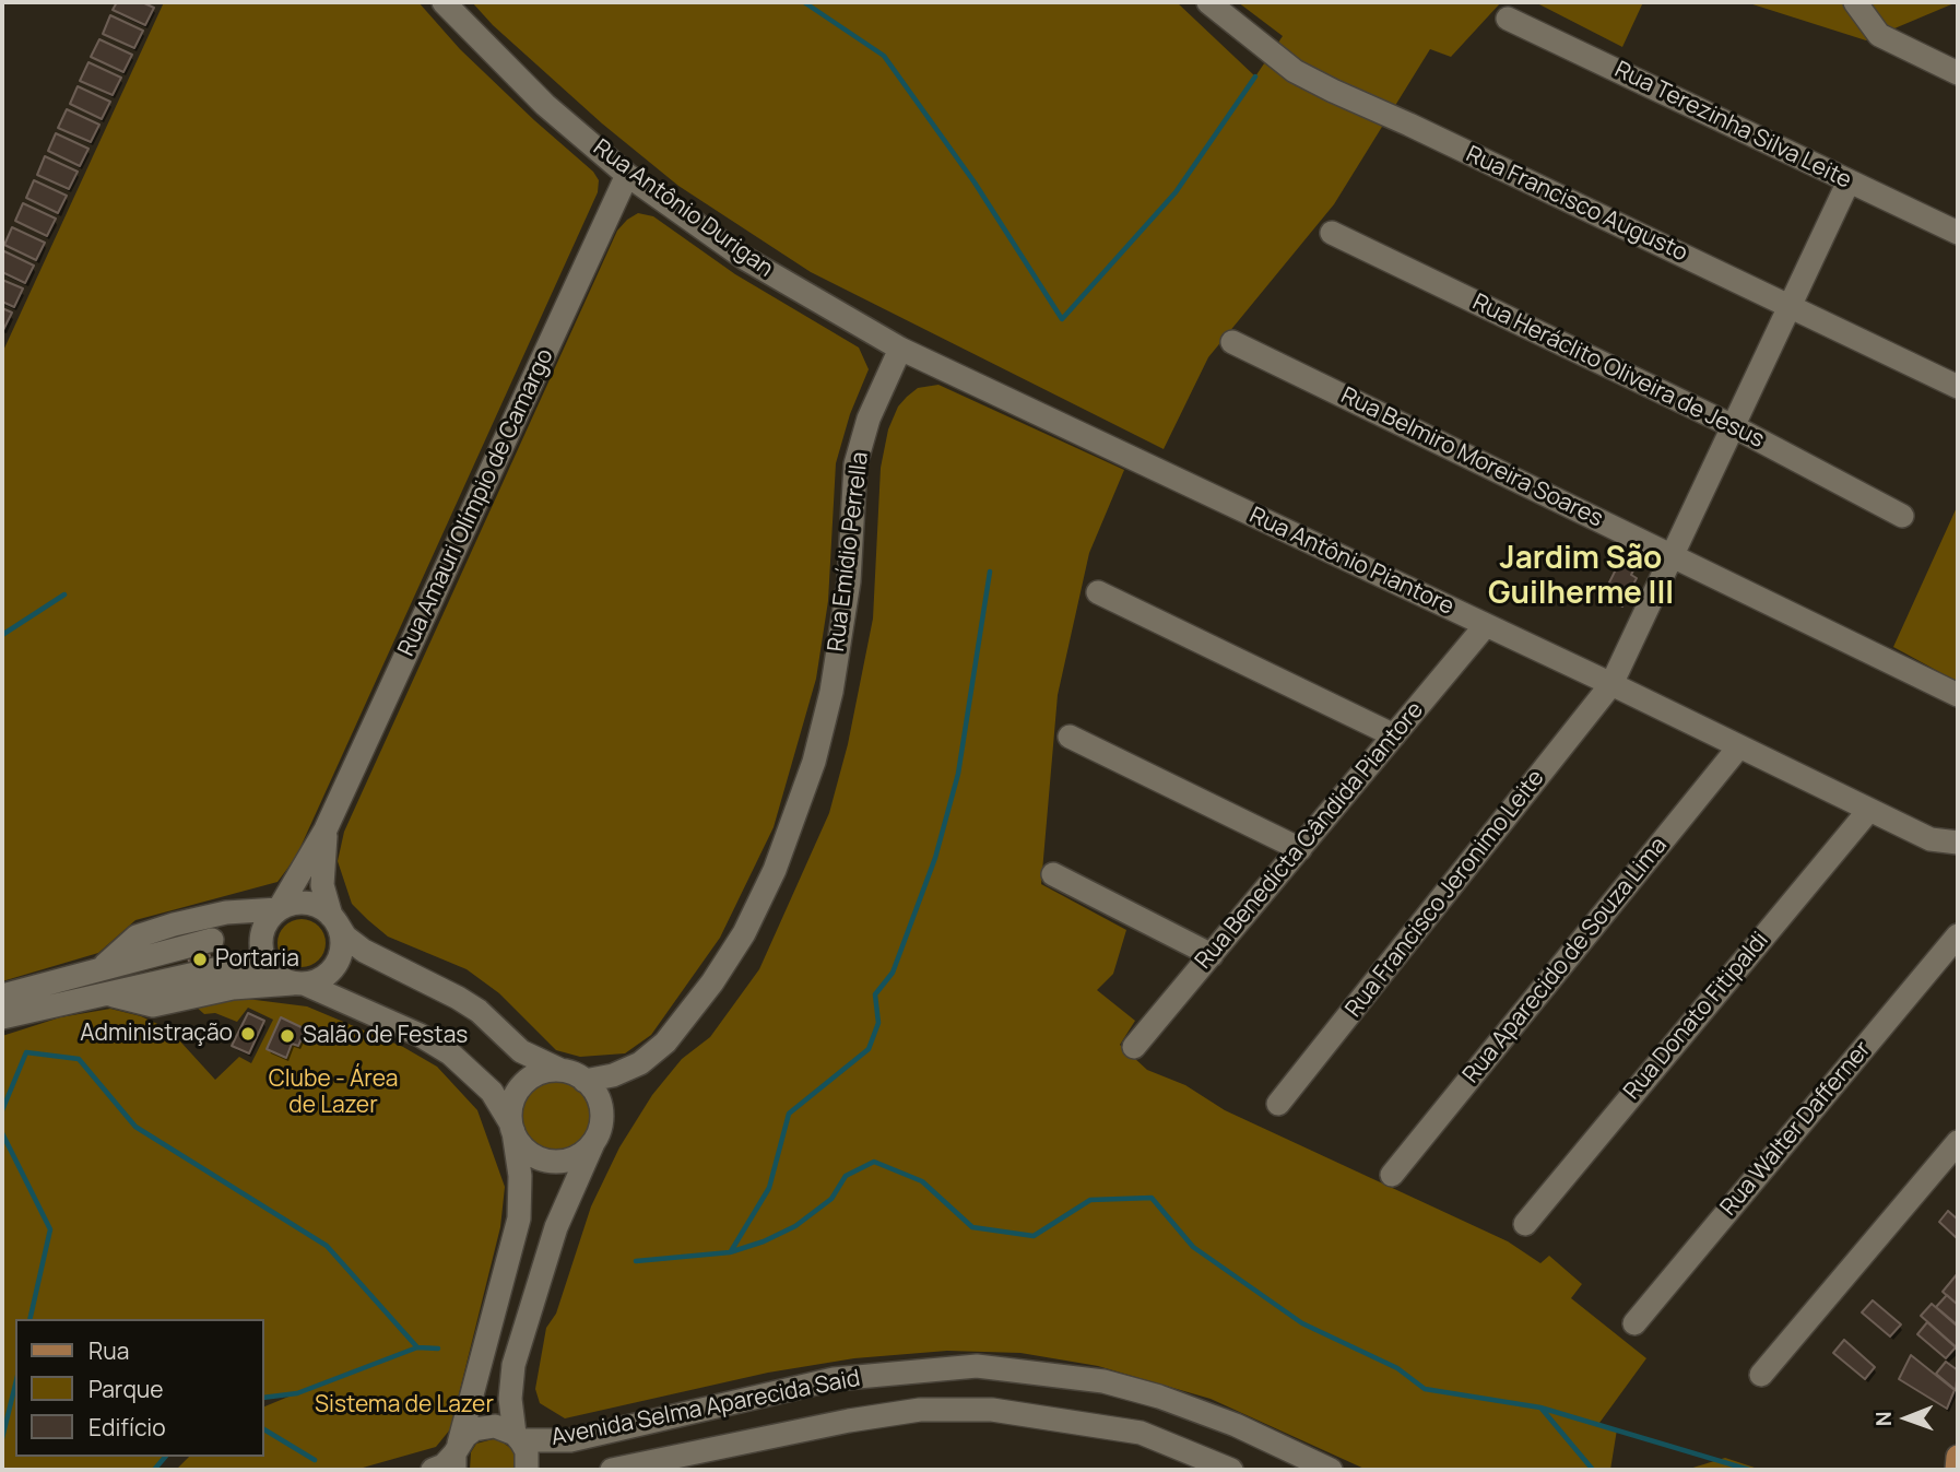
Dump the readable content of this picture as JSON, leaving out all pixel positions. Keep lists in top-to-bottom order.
{
  "streets": {
    "street": [
      "Rua Terezinha Silva Leite",
      "Rua Francisco Augusto",
      "Rua Antônio Durigan",
      "Rua Heráclito Oliveira de Jesus",
      "Rua Belmiro Moreira Soares",
      "Rua Amauri Olímpio de Camargo",
      "Rua Emídio Perrella",
      "Rua Antônio Piantore",
      "Rua Benedicta Cândida Piantore",
      "Rua Francisco Jeronimo Leite",
      "Rua Aparecido de Souza Lima",
      "Rua Donato Fitipaldi",
      "Rua Walter Dafferner",
      "Avenida Selma Aparecida Said"
    ]
  },
  "crossings": [
    ["Rua Terezinha Silva Leite", "Rua Francisco Jeronimo Leite"],
    ["Rua Francisco Augusto", "Rua Francisco Jeronimo Leite"],
    ["Rua Antônio Durigan", "Rua Amauri Olímpio de Camargo"],
    ["Rua Antônio Durigan", "Rua Emídio Perrella"],
    ["Rua Antônio Durigan", "Rua Antônio Piantore"],
    ["Rua Heráclito Oliveira de Jesus", "Rua Francisco Jeronimo Leite"],
    ["Rua Belmiro Moreira Soares", "Rua Francisco Jeronimo Leite"],
    ["Rua Antônio Piantore", "Rua Benedicta Cândida Piantore"],
    ["Rua Antônio Piantore", "Rua Francisco Jeronimo Leite"],
    ["Rua Antônio Piantore", "Rua Aparecido de Souza Lima"],
    ["Rua Antônio Piantore", "Rua Donato Fitipaldi"]
  ],
  "districts": ["Jardim São Guilherme III"],
  "parks": ["Clube - Área de Lazer", "Sistema de Lazer"],
  "places": ["Portaria", "Administração", "Salão de Festas"],
  "legend": ["Rua", "Parque", "Edifício"],
  "north": "left"
}
